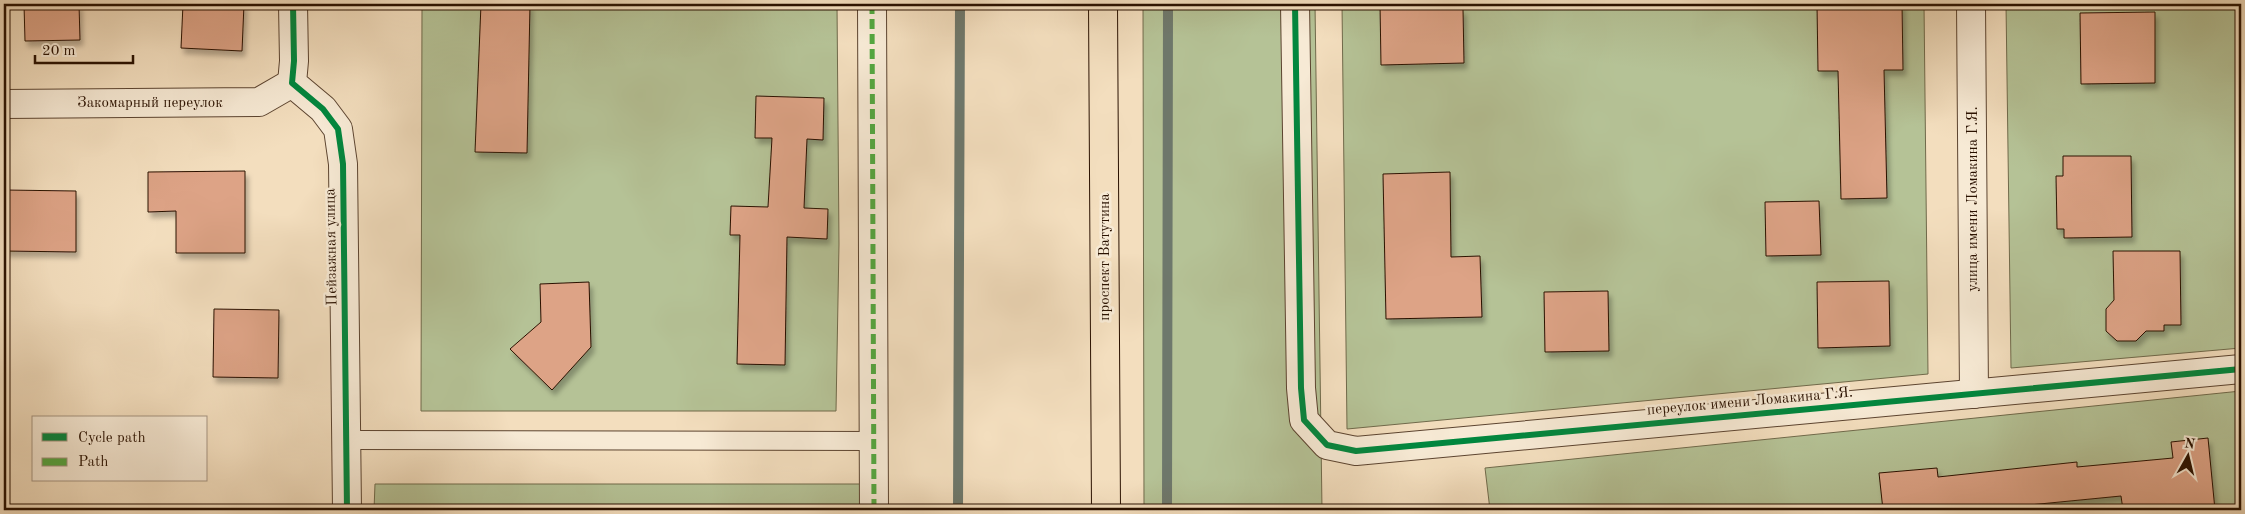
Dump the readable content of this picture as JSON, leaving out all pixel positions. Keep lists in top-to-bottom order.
{
  "streets": {
    "main road": ["проспект Ватутина"],
    "street": [
      "Закомарный переулок",
      "улица имени Ломакина Г.Я.",
      "Пейзажная улица",
      "переулок имени Ломакина Г.Я."
    ]
  },
  "crossings": [
    ["Закомарный переулок", "Пейзажная улица"],
    ["улица имени Ломакина Г.Я.", "переулок имени Ломакина Г.Я."]
  ],
  "legend": ["Cycle path", "Path"],
  "scale_bar": "20 m",
  "north": "top"
}
